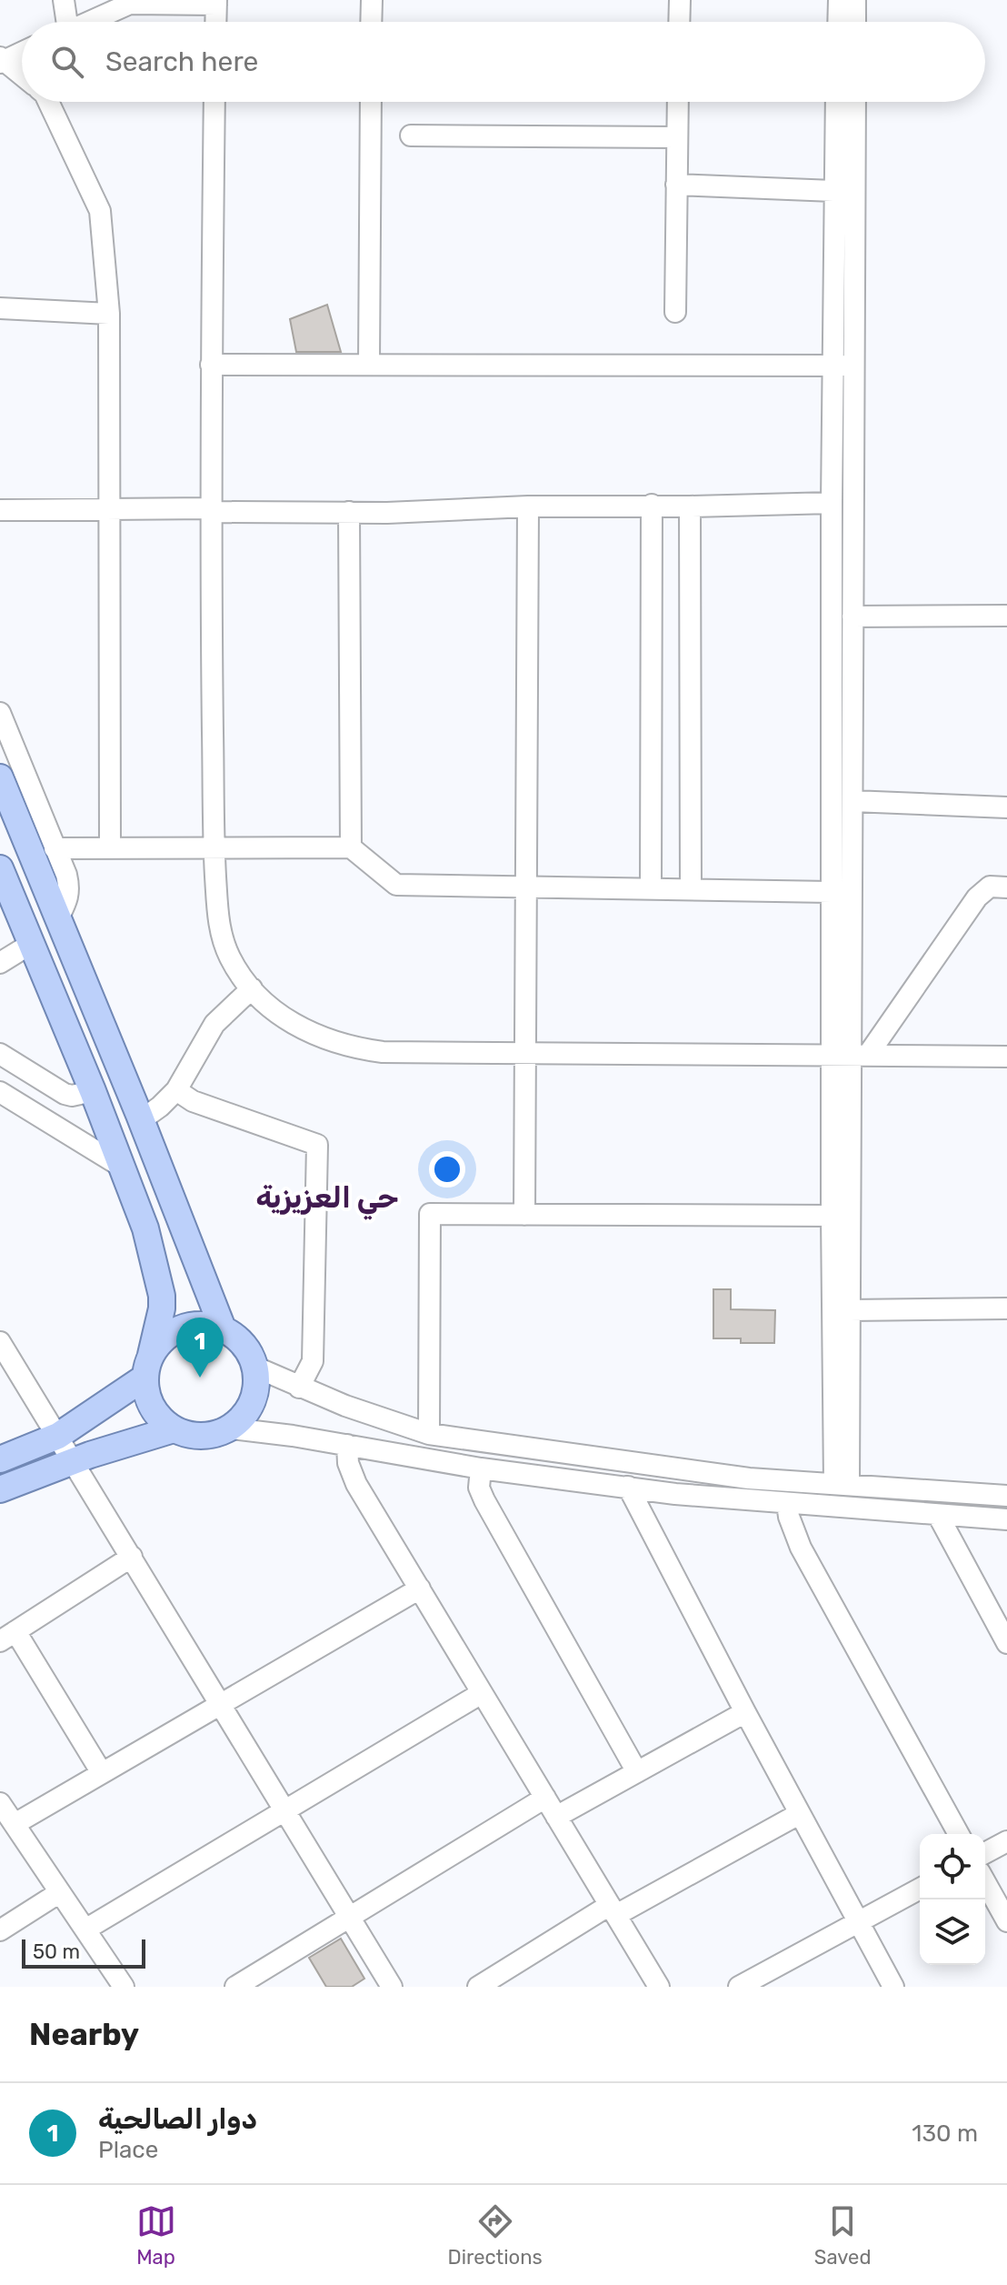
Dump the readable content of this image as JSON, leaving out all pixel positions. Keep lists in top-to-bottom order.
{
  "districts": ["حي العزيزية"],
  "scale_bar": "50 m",
  "page": {
    "search": "Search here",
    "pins": "1",
    "scale": "50 m",
    "heading": "Nearby",
    "list": [
      {
        "mark": "1",
        "name": "دوار الصالحية",
        "note": "Place",
        "value": "130 m"
      }
    ],
    "nav": ["Map", "Directions", "Saved"]
  }
}
